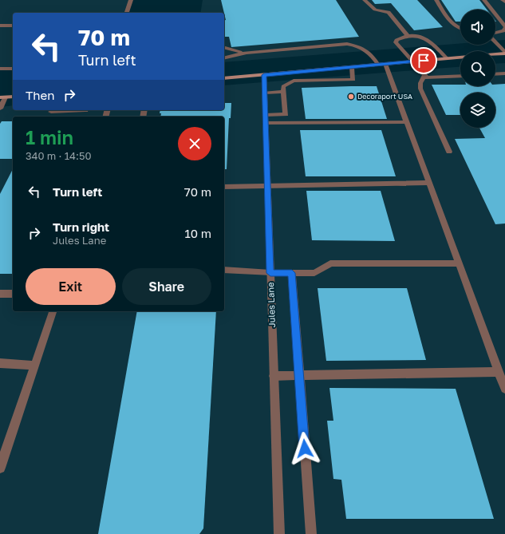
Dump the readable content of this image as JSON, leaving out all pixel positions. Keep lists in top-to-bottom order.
{
  "streets": {
    "street": ["Jules Lane"]
  },
  "places": ["Decoraport USA"],
  "page": {
    "turn": ["70 m", "Turn left"],
    "then": "Then",
    "heading": ["1 min", "340 m · 14:50"],
    "list": [
      {
        "name": "Turn left",
        "value": "70 m"
      },
      {
        "name": "Turn right",
        "note": "Jules Lane",
        "value": "10 m"
      }
    ],
    "buttons": ["Exit", "Share"]
  }
}
